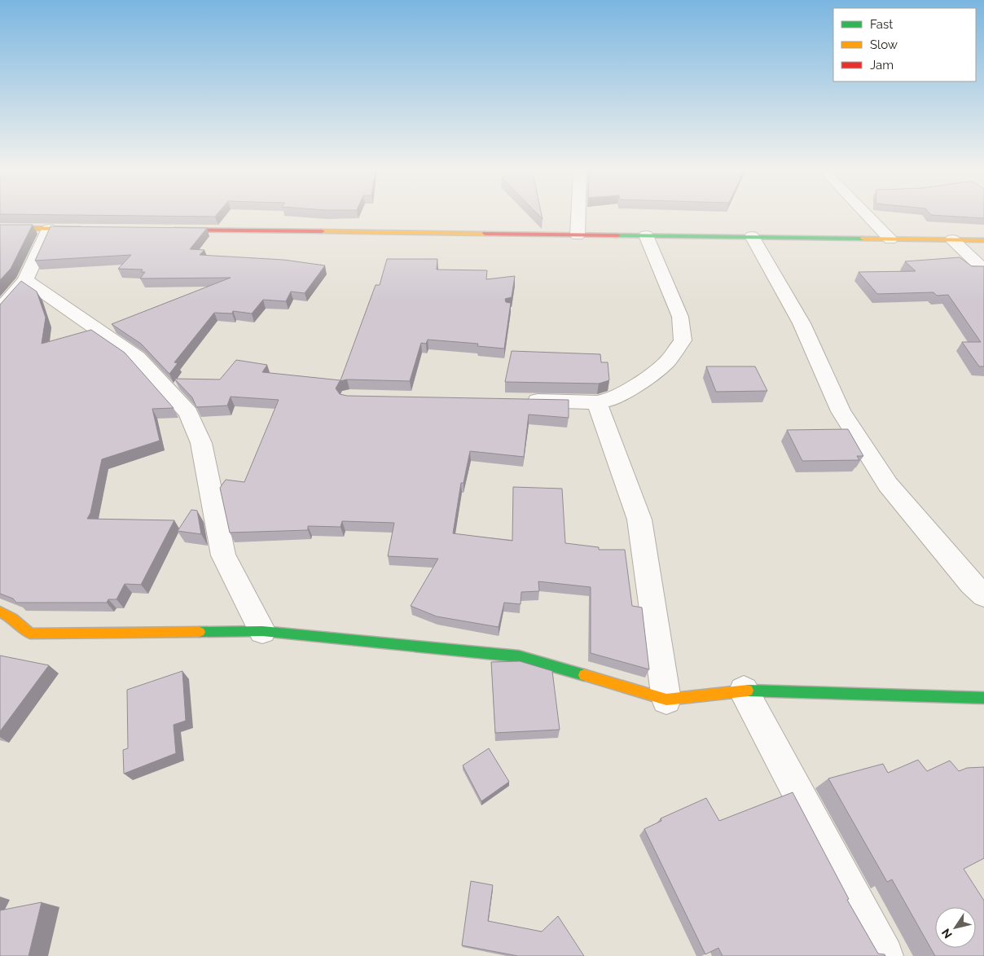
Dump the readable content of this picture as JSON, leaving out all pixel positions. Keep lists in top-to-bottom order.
{
  "legend": ["Fast", "Slow", "Jam"],
  "north": "bottom left"
}
